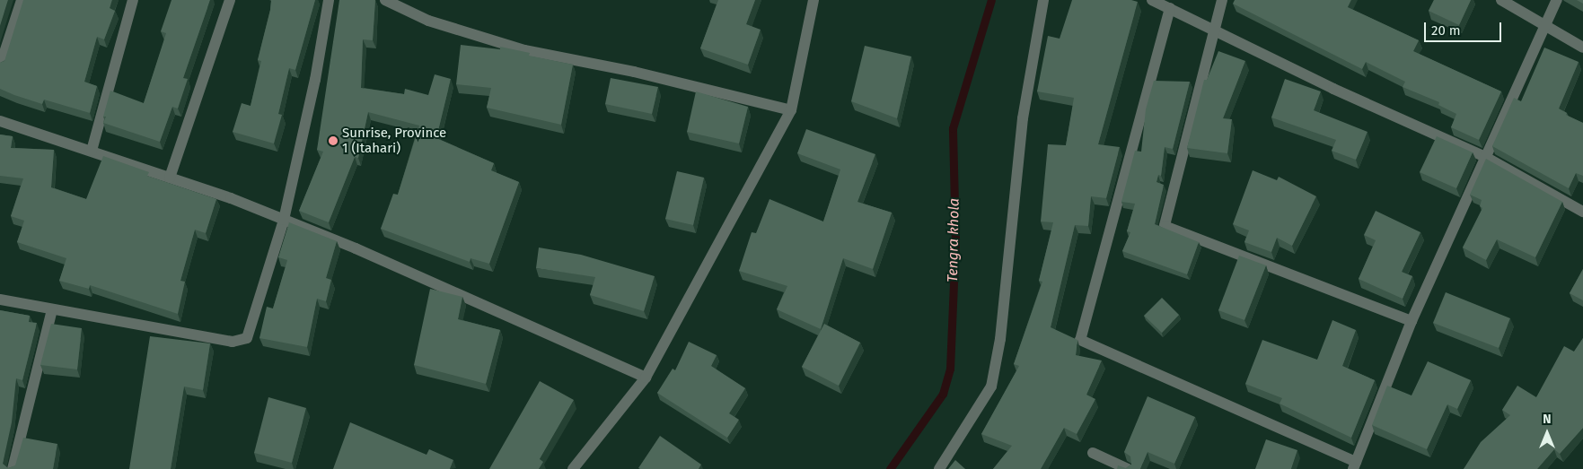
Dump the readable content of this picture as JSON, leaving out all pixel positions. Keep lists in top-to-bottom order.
{
  "water": ["Tengra khola"],
  "places": ["Sunrise, Province 1 (Itahari)"],
  "scale_bar": "20 m",
  "north": "top"
}
